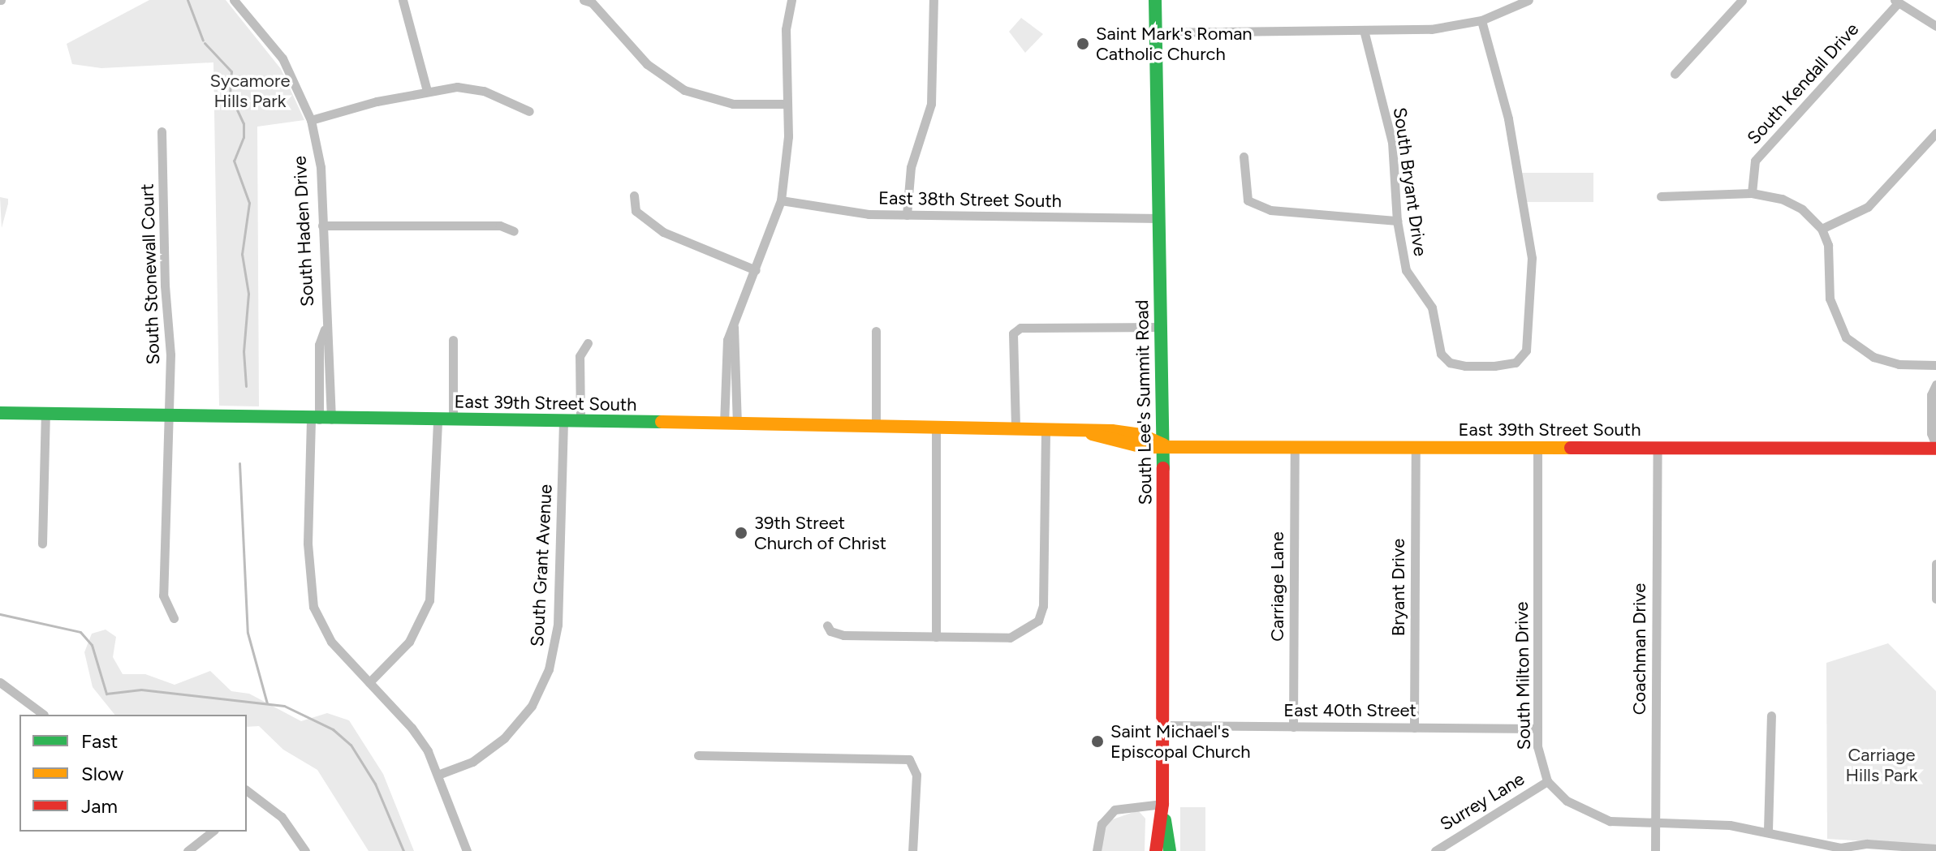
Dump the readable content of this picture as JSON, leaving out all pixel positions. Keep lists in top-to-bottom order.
{
  "streets": {
    "main road": ["South Lee's Summit Road", "East 39th Street South"],
    "street": [
      "South Kendall Drive",
      "South Bryant Drive",
      "East 38th Street South",
      "South Haden Drive",
      "South Stonewall Court",
      "South Grant Avenue",
      "Carriage Lane",
      "Bryant Drive",
      "Coachman Drive",
      "South Milton Drive",
      "East 40th Street",
      "Surrey Lane"
    ]
  },
  "crossings": [
    ["East 38th Street South", "South Lee's Summit Road"],
    ["South Haden Drive", "East 39th Street South"],
    ["South Haden Drive", "South Grant Avenue"],
    ["South Stonewall Court", "East 39th Street South"],
    ["South Lee's Summit Road", "East 39th Street South"],
    ["South Lee's Summit Road", "East 40th Street"],
    ["East 39th Street South", "South Grant Avenue"],
    ["East 39th Street South", "Carriage Lane"],
    ["East 39th Street South", "Bryant Drive"],
    ["East 39th Street South", "Coachman Drive"],
    ["East 39th Street South", "South Milton Drive"],
    ["Carriage Lane", "East 40th Street"],
    ["Bryant Drive", "East 40th Street"],
    ["South Milton Drive", "East 40th Street"],
    ["South Milton Drive", "Surrey Lane"]
  ],
  "parks": ["Sycamore Hills Park", "Carriage Hills Park"],
  "places": ["Saint Mark's Roman Catholic Church", "39th Street Church of Christ", "Saint Michael's Episcopal Church"],
  "legend": ["Fast", "Slow", "Jam"]
}
